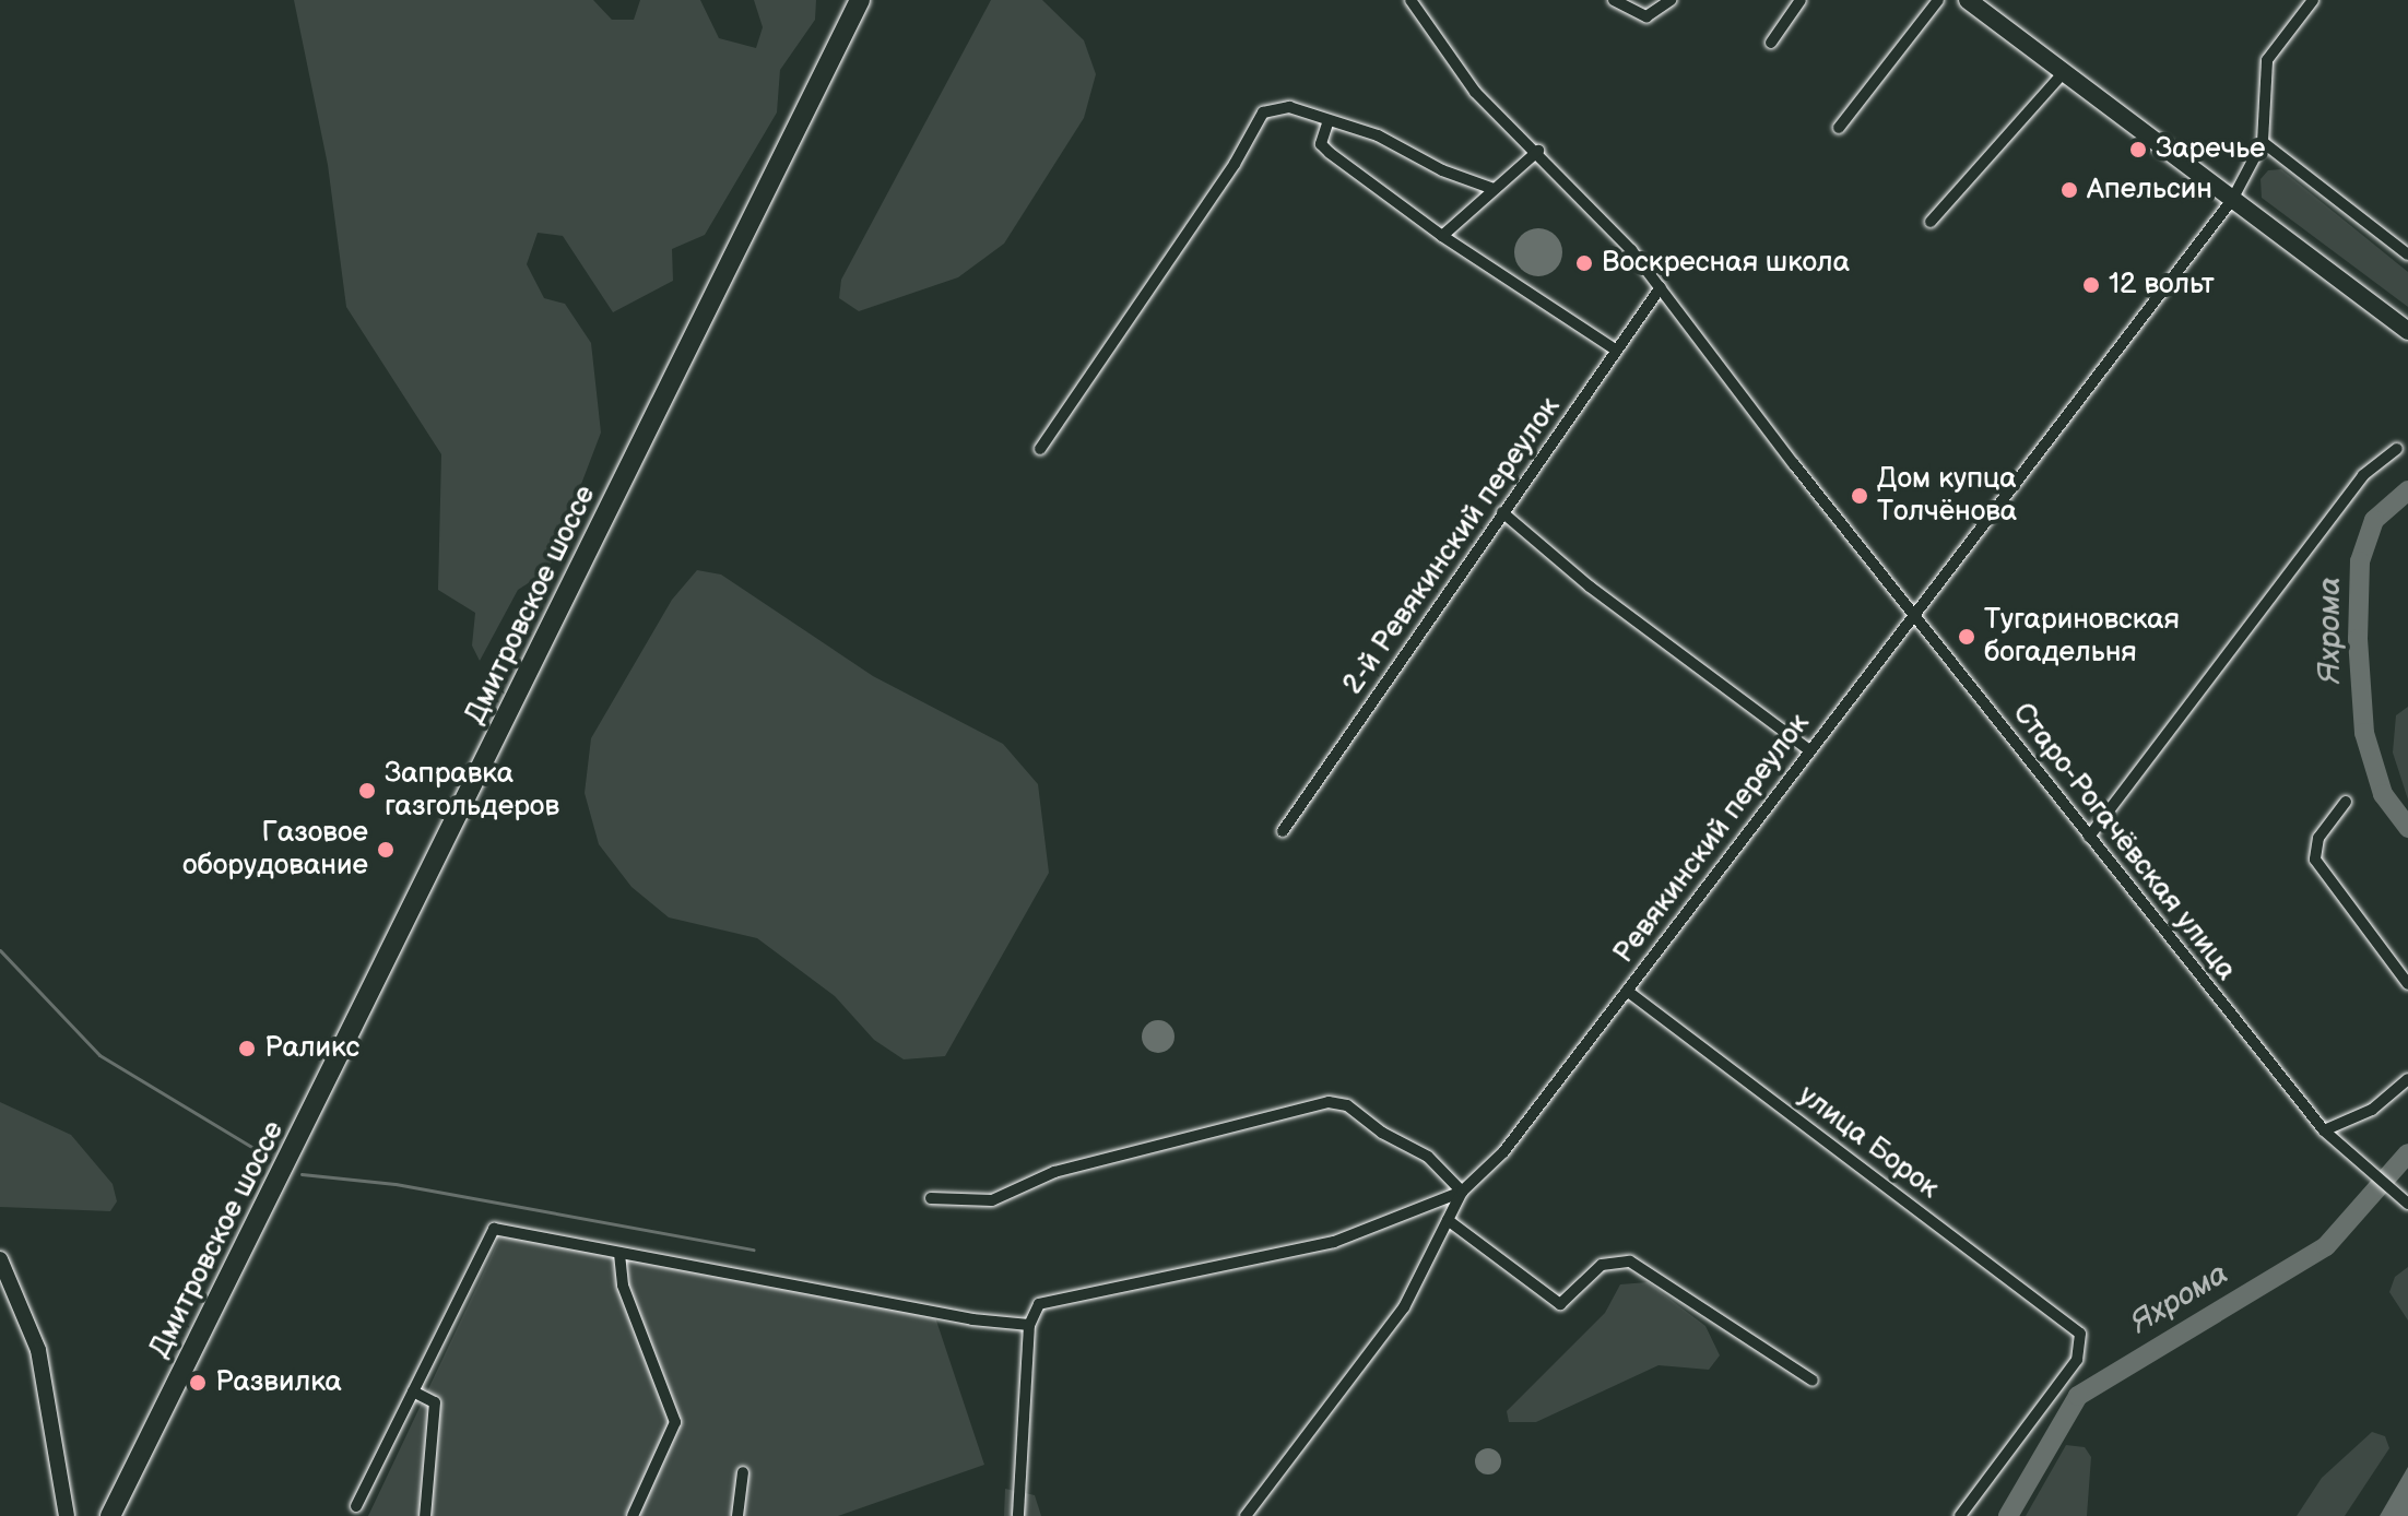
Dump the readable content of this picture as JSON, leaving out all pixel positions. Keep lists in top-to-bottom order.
{
  "streets": {
    "highway": ["Дмитровское шоссе"],
    "street": [
      "2-й Ревякинский переулок",
      "Ревякинский переулок",
      "Старо-Рогачёвская улица",
      "улица Борок"
    ]
  },
  "crossings": [
    ["2-й Ревякинский переулок", "Старо-Рогачёвская улица"],
    ["Ревякинский переулок", "Старо-Рогачёвская улица"],
    ["Ревякинский переулок", "улица Борок"]
  ],
  "water": ["Яхрома"],
  "places": [
    "Заречье",
    "Апельсин",
    "Воскресная школа",
    "12 вольт",
    "Дом купца Толчёнова",
    "Тугариновская богадельня",
    "Заправка газгольдеров",
    "Газовое оборудование",
    "Раликс",
    "Развилка"
  ]
}
